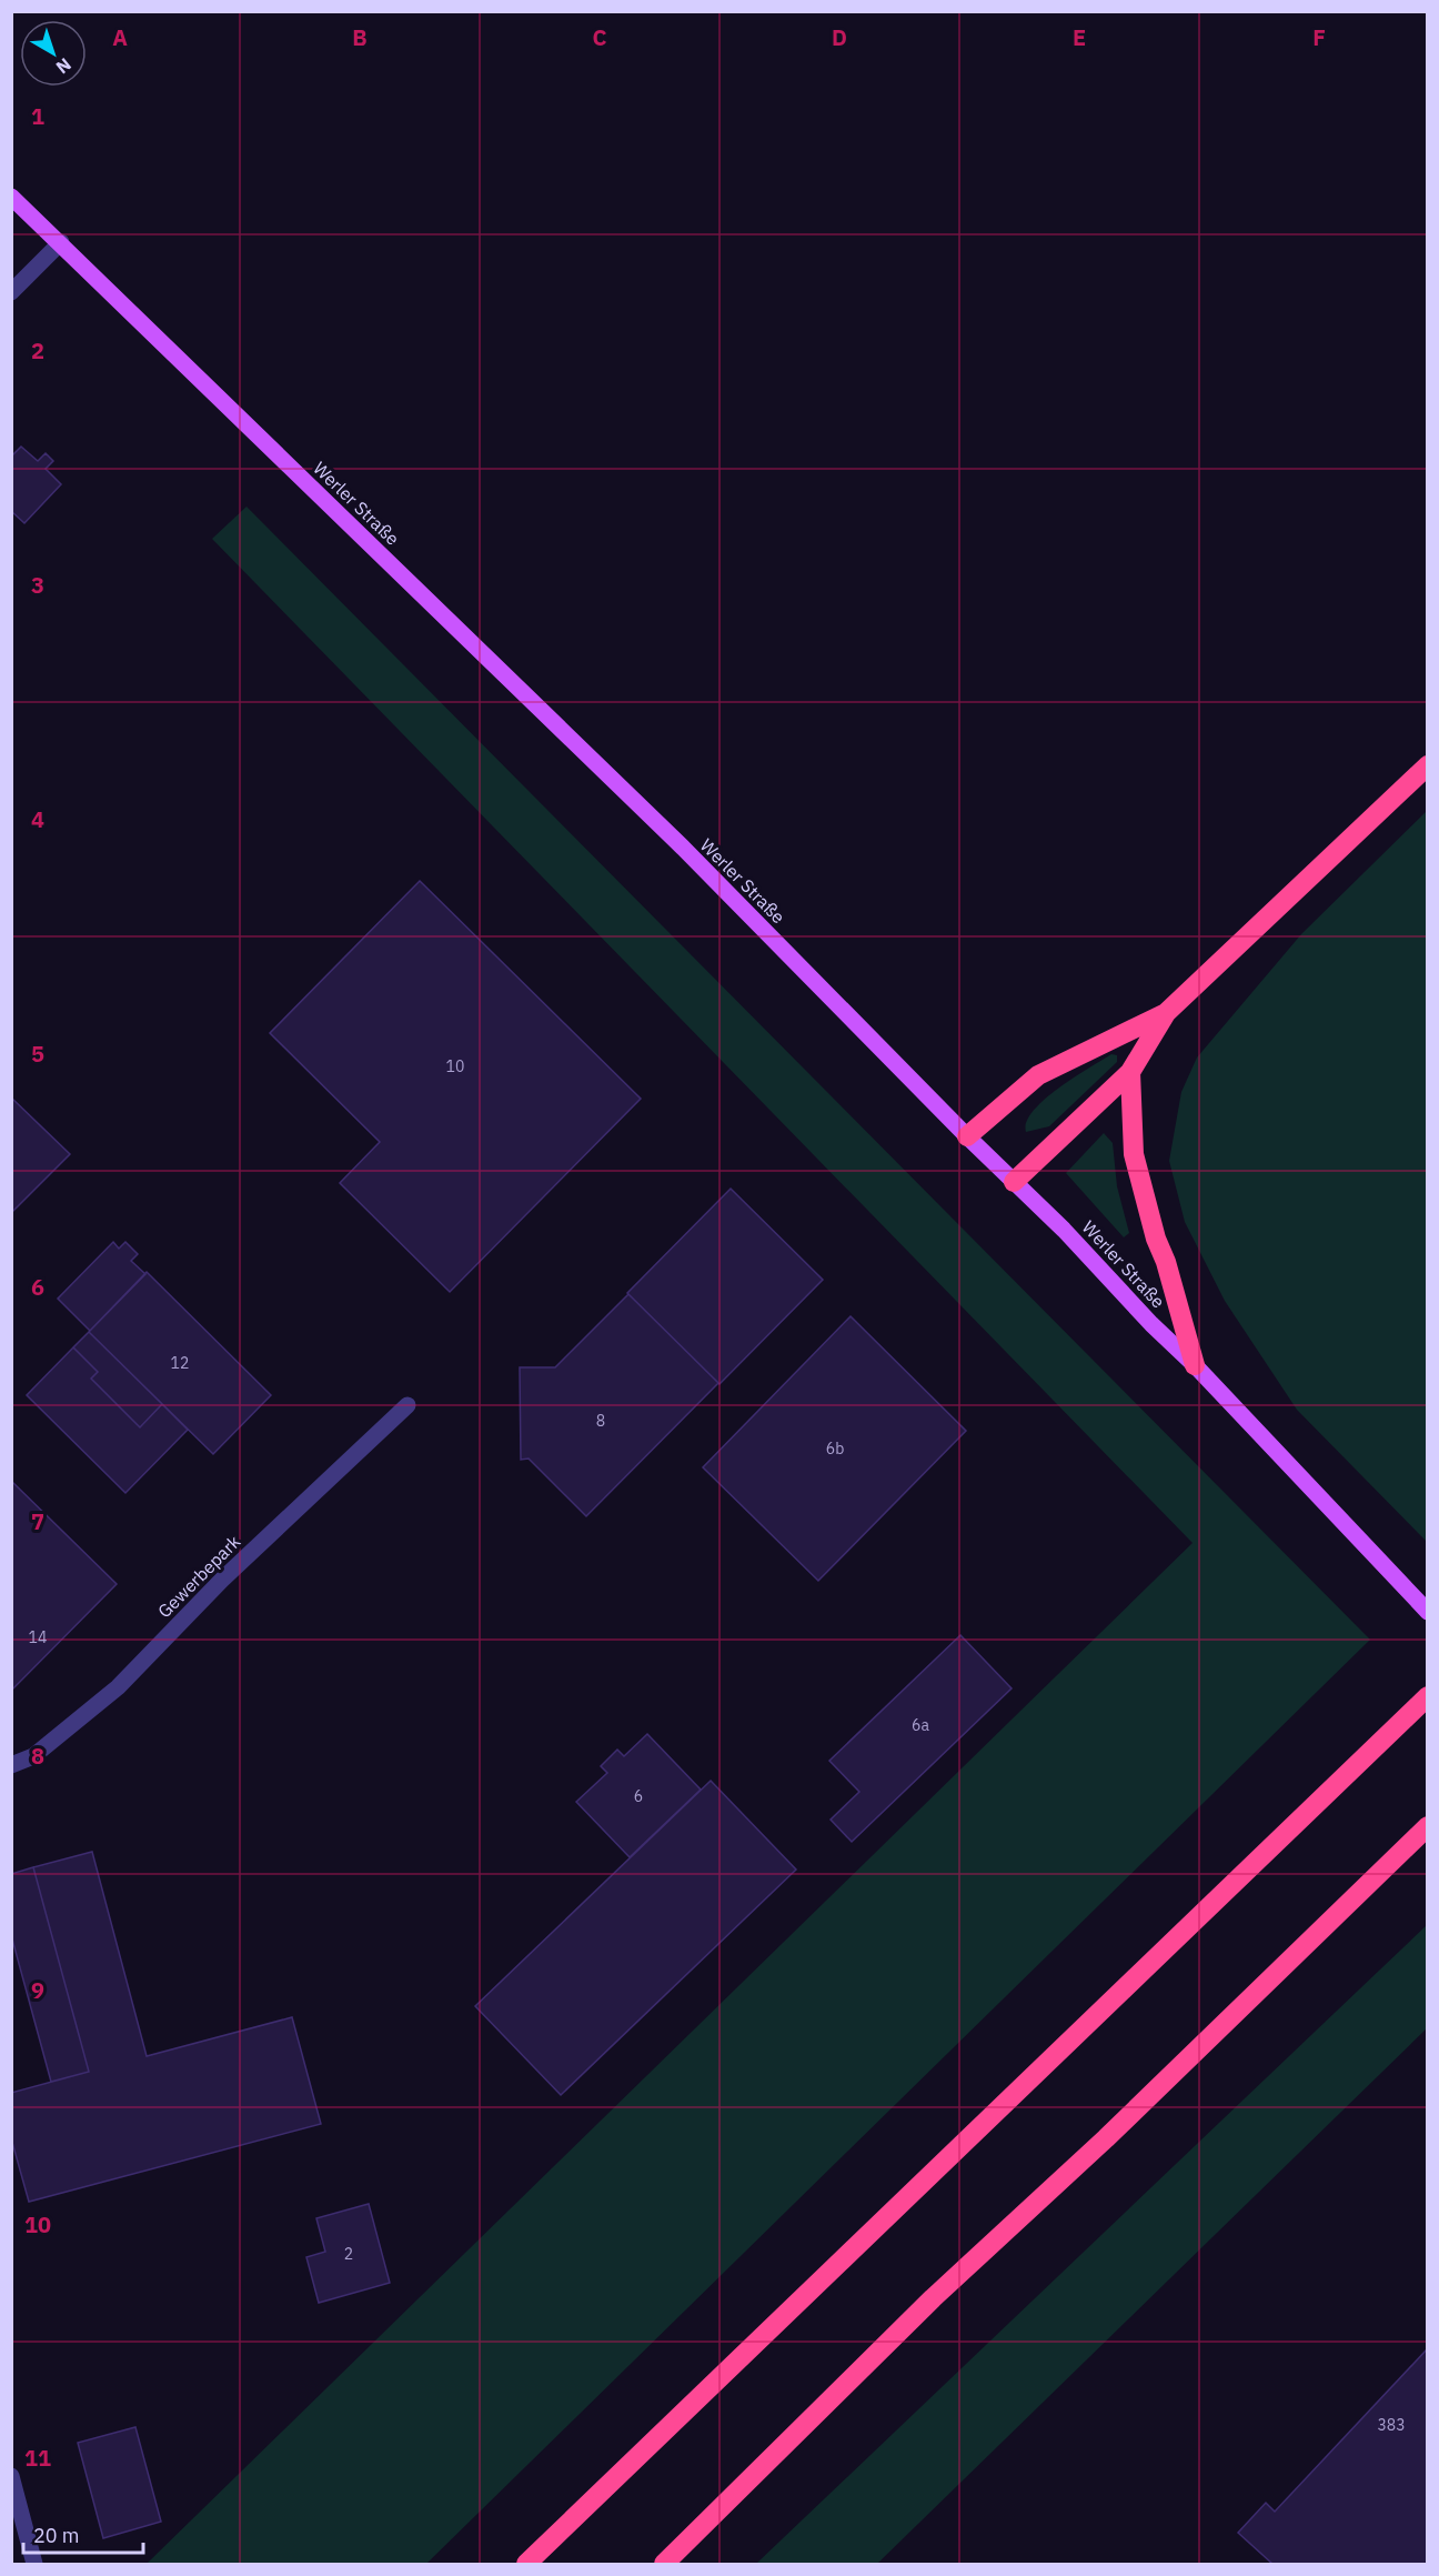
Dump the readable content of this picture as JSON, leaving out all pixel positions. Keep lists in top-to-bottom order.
{
  "streets": {
    "main road": ["Werler Straße"],
    "street": ["Gewerbepark"]
  },
  "house_numbers": [
    "10",
    "12",
    "8",
    "6b",
    "14",
    "6a",
    "6",
    "2",
    "383"
  ],
  "scale_bar": "20 m",
  "north": "bottom right",
  "grid": {
    "columns": [
      "A",
      "B",
      "C",
      "D",
      "E",
      "F"
    ],
    "rows": [
      "1",
      "2",
      "3",
      "4",
      "5",
      "6",
      "7",
      "8",
      "9",
      "10",
      "11"
    ]
  }
}
